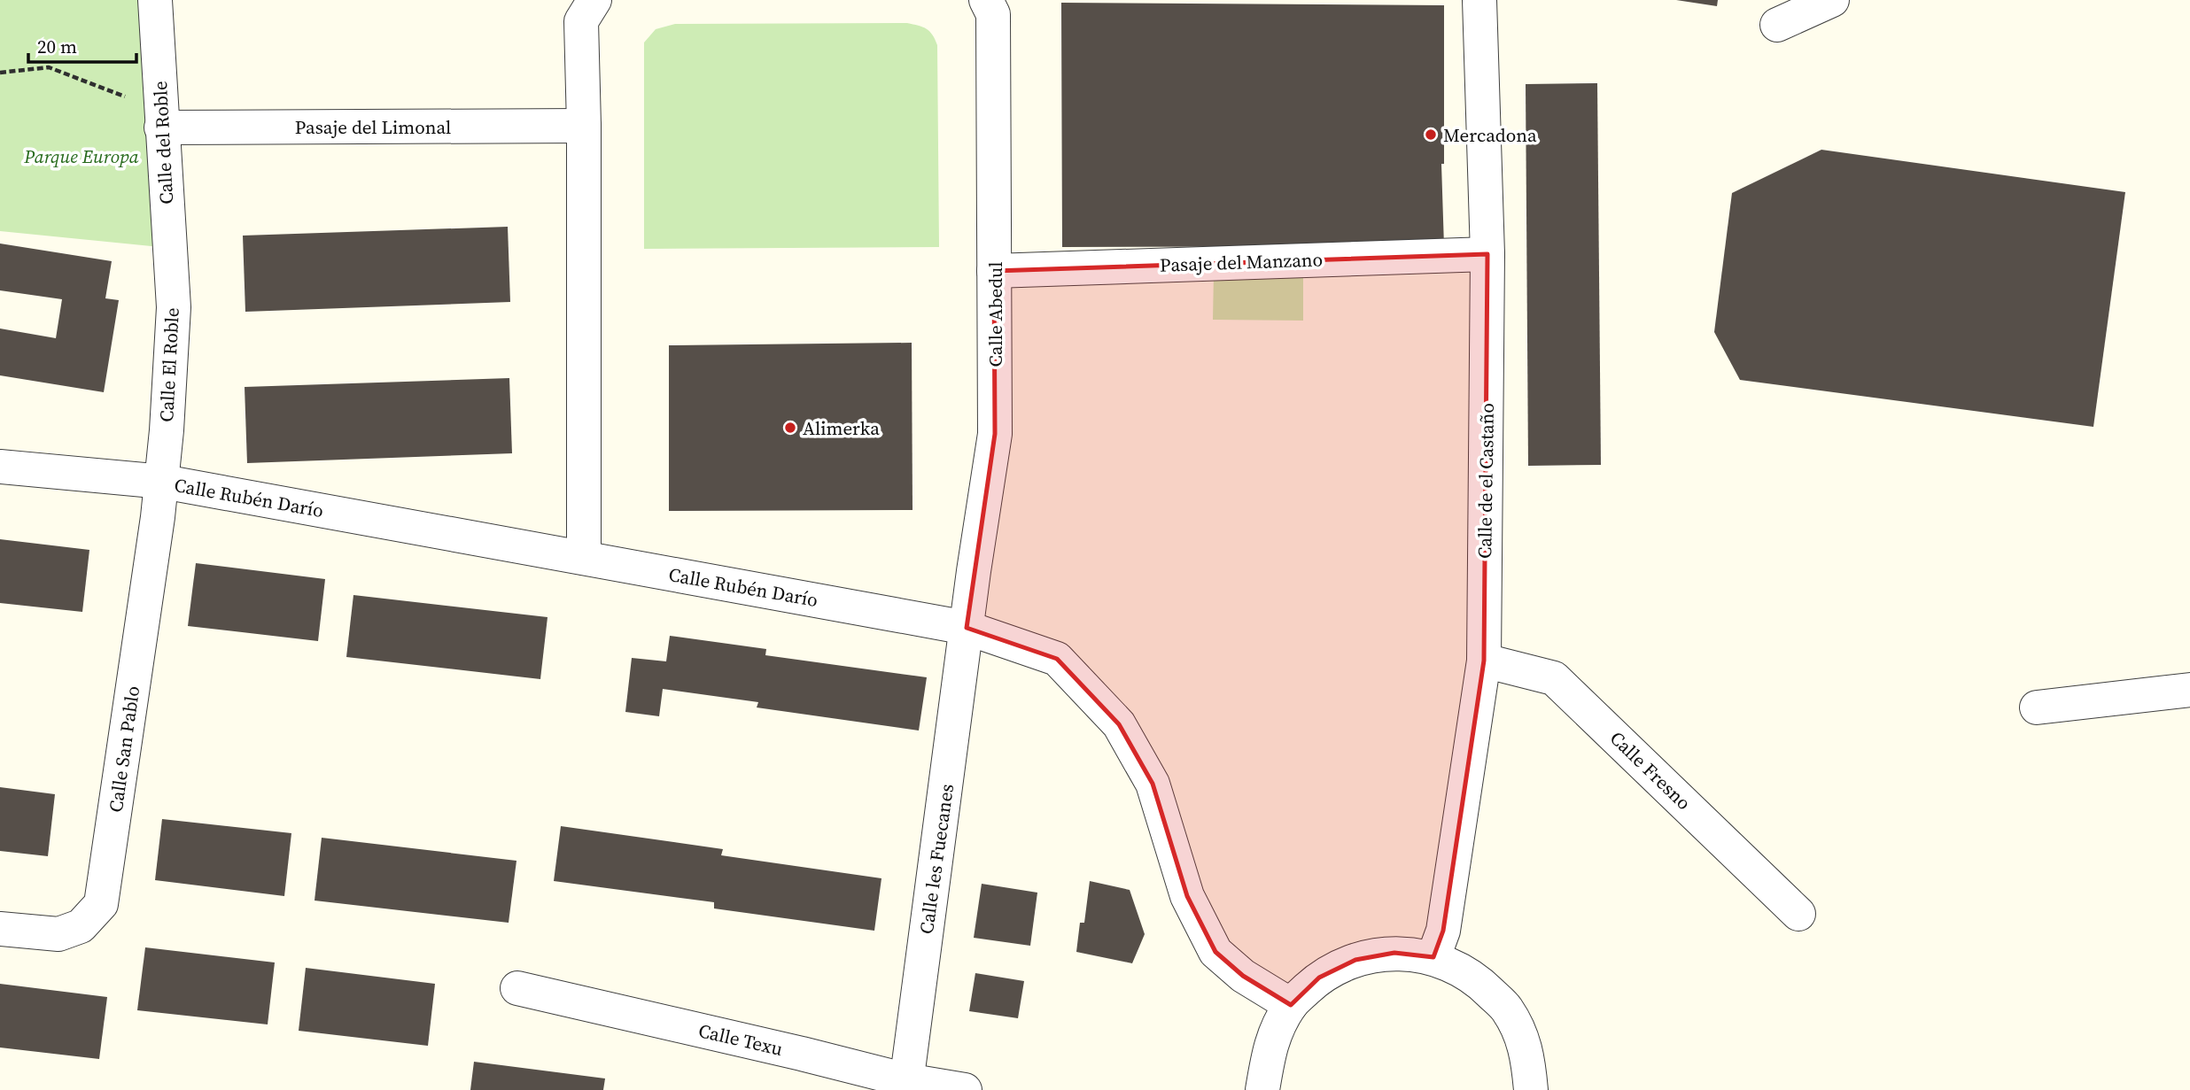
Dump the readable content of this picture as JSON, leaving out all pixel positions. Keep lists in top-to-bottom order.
{
  "streets": {
    "street": [
      "Pasaje del Limonal",
      "Calle del Roble",
      "Pasaje del Manzano",
      "Calle Abedul",
      "Calle El Roble",
      "Calle de el Castaño",
      "Calle Rubén Darío",
      "Calle San Pablo",
      "Calle Fresno",
      "Calle les Fuecanes",
      "Calle Texu"
    ]
  },
  "crossings": [
    ["Pasaje del Limonal", "Calle del Roble"],
    ["Calle del Roble", "Calle El Roble"],
    ["Pasaje del Manzano", "Calle Abedul"],
    ["Pasaje del Manzano", "Calle de el Castaño"],
    ["Calle Abedul", "Calle Rubén Darío"],
    ["Calle Abedul", "Calle les Fuecanes"],
    ["Calle El Roble", "Calle Rubén Darío"],
    ["Calle El Roble", "Calle San Pablo"],
    ["Calle de el Castaño", "Calle Fresno"],
    ["Calle Rubén Darío", "Calle San Pablo"],
    ["Calle Rubén Darío", "Calle les Fuecanes"],
    ["Calle les Fuecanes", "Calle Texu"]
  ],
  "parks": ["Parque Europa"],
  "places": ["Mercadona", "Alimerka"],
  "scale_bar": "20 m"
}
